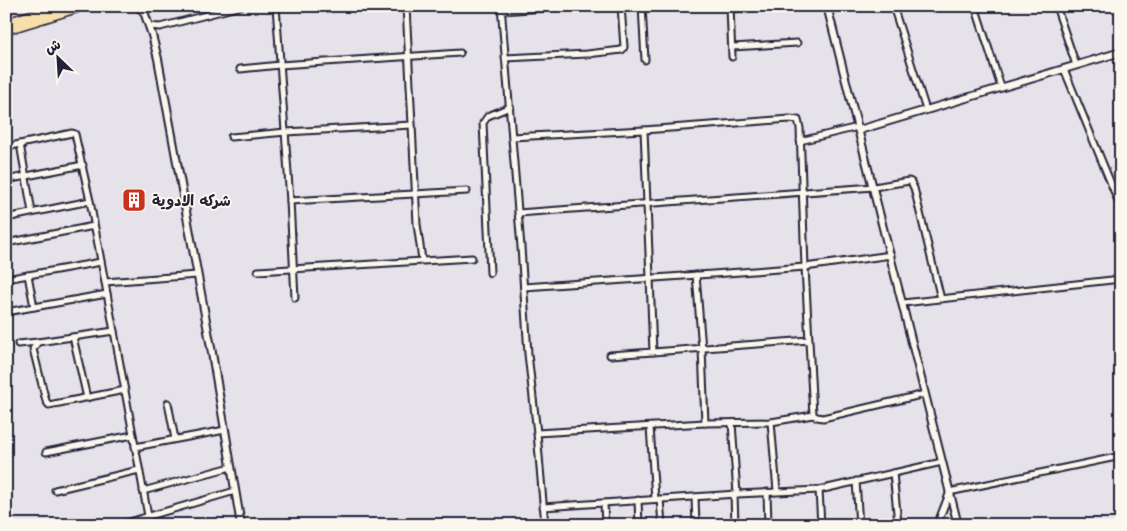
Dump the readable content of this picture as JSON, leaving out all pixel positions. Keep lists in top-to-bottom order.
{
  "places": {
    "building": ["شركه الادوية"]
  },
  "north": "top left"
}
